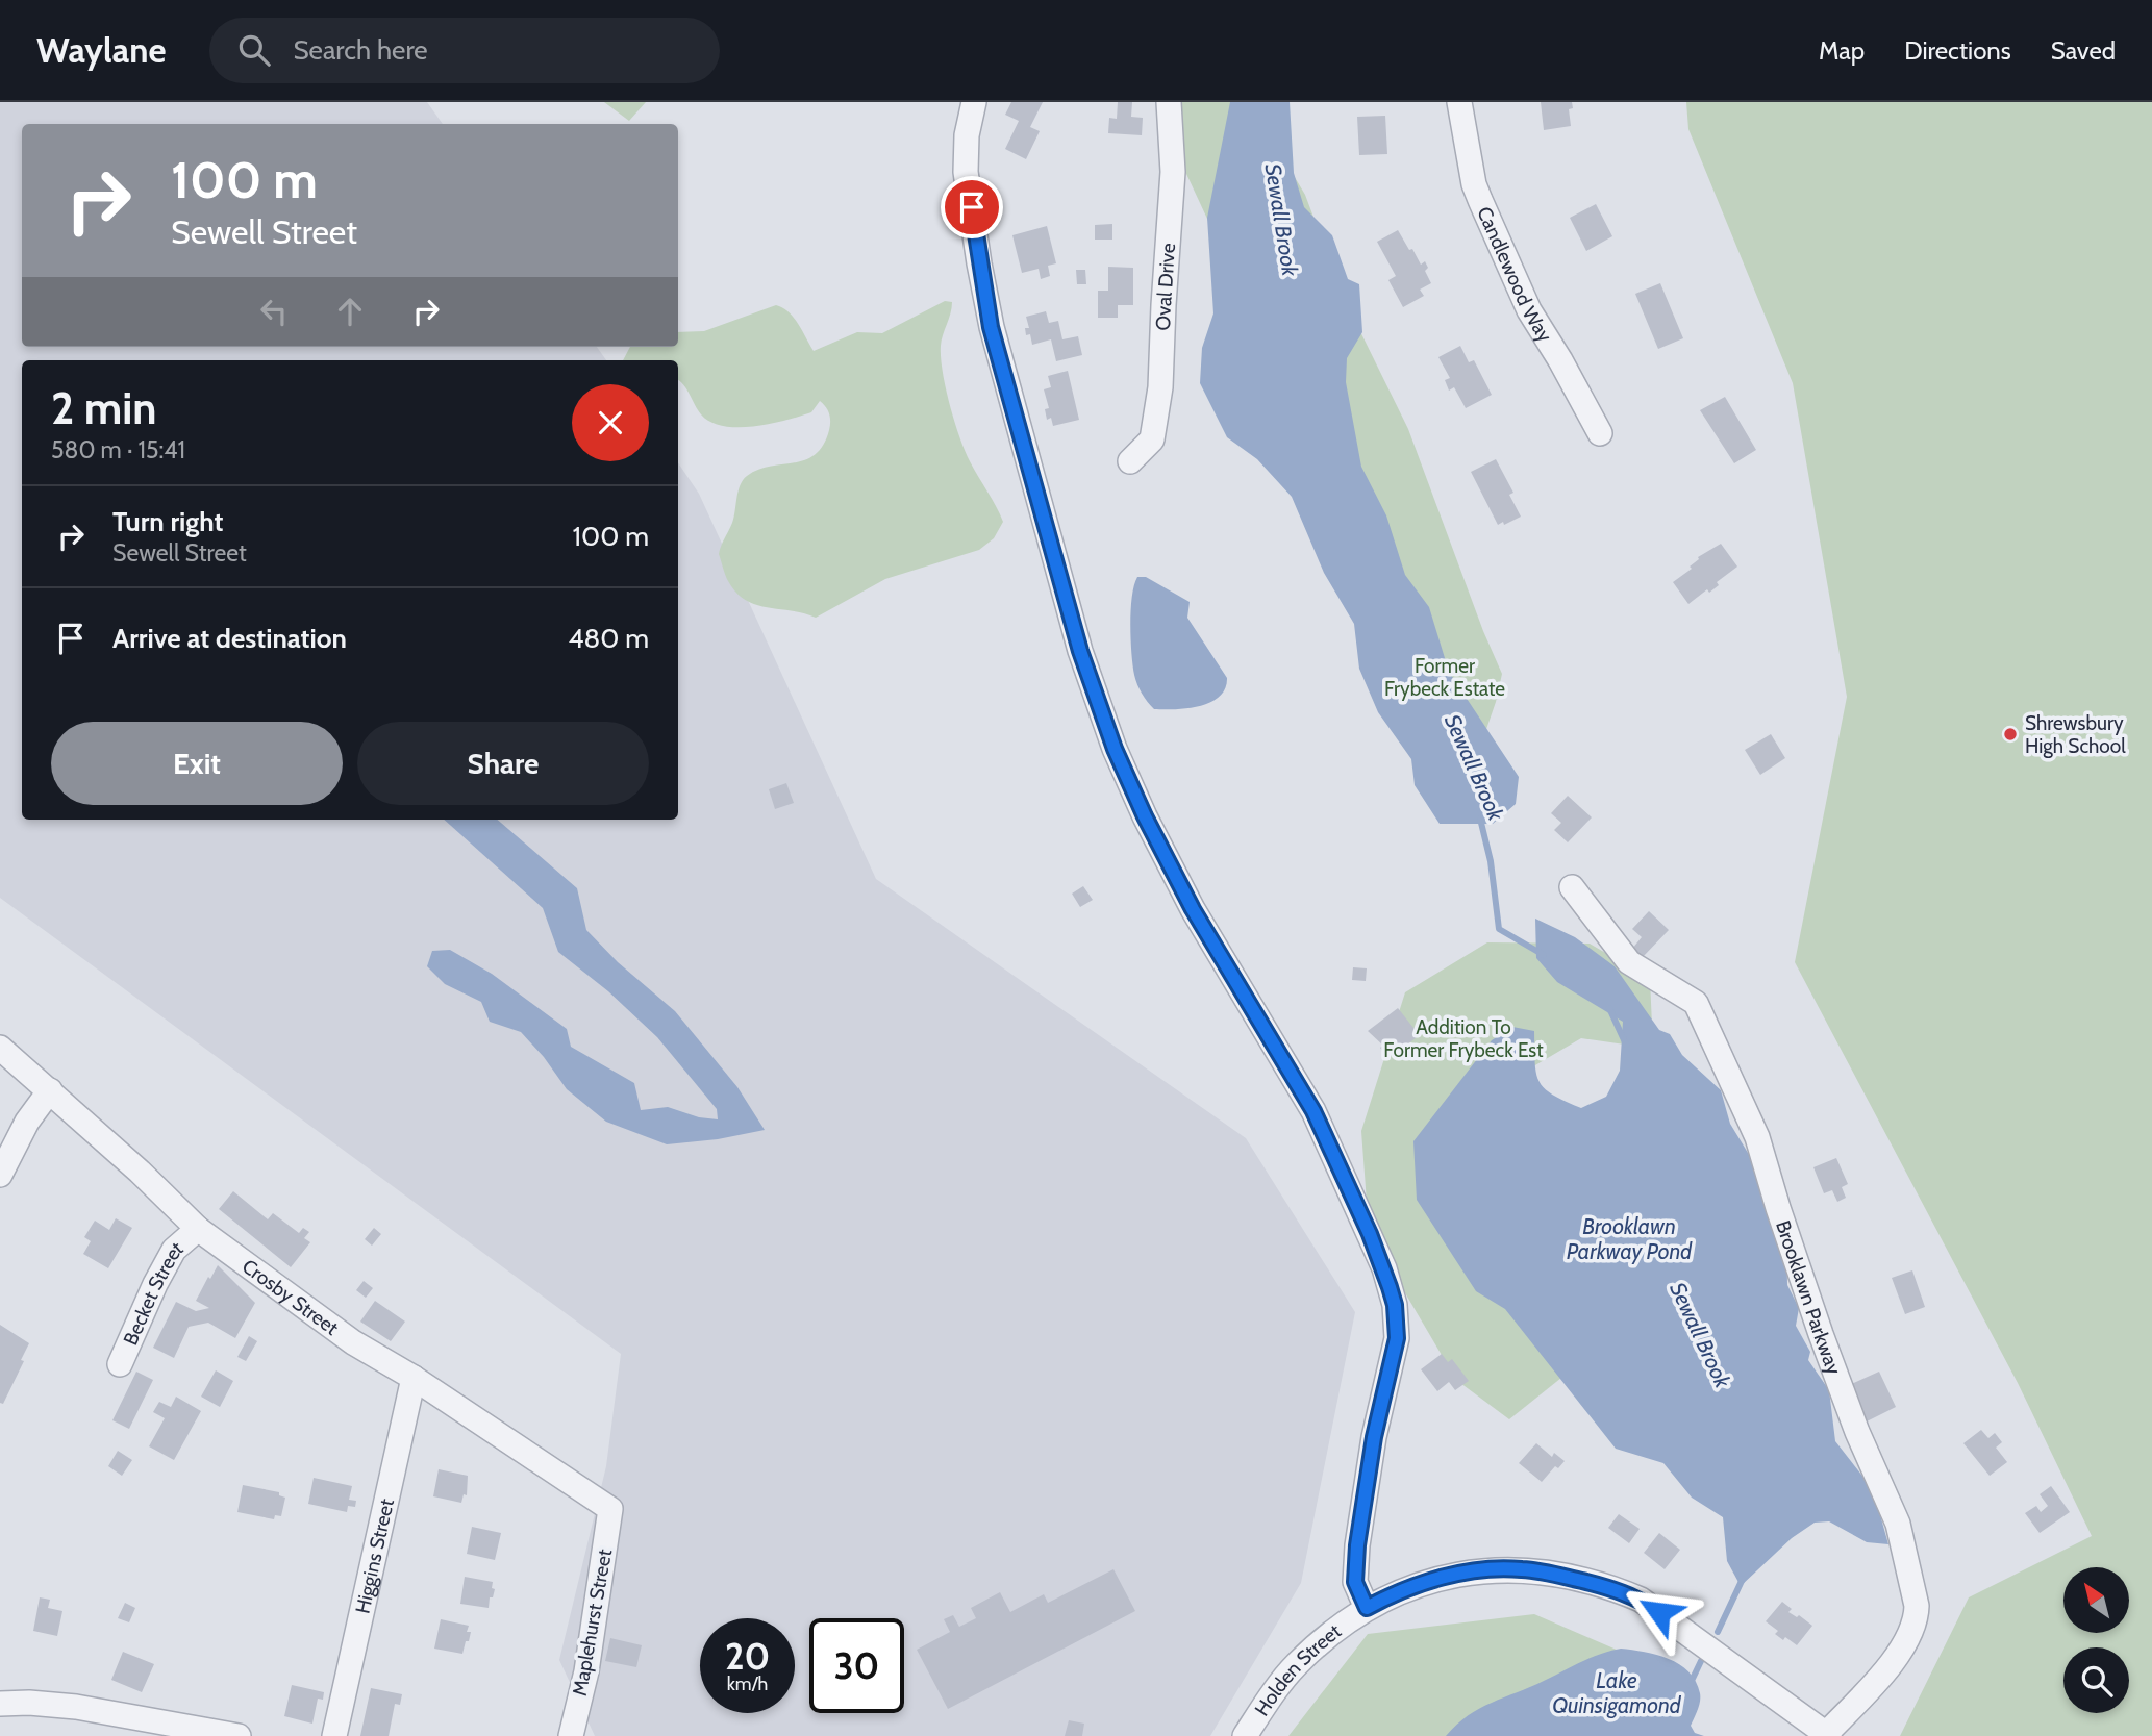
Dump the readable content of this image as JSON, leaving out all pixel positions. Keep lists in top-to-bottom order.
{
  "streets": {
    "street": [
      "Candlewood Way",
      "Oval Drive",
      "Becket Street",
      "Crosby Street",
      "Brooklawn Parkway",
      "Higgins Street",
      "Maplehurst Street",
      "Holden Street"
    ]
  },
  "crossings": [
    ["Becket Street", "Crosby Street"],
    ["Crosby Street", "Higgins Street"],
    ["Crosby Street", "Maplehurst Street"],
    ["Brooklawn Parkway", "Holden Street"]
  ],
  "water": ["Sewall Brook", "Brooklawn Parkway Pond", "Lake Quinsigamond"],
  "parks": ["Former Frybeck Estate", "Addition To Former Frybeck Est"],
  "places": ["Shrewsbury High School"],
  "north": "top left",
  "page": {
    "header": "Waylane",
    "search": "Search here",
    "nav": ["Map", "Directions", "Saved"],
    "turn": ["100 m", "Sewell Street"],
    "heading": ["2 min", "580 m · 15:41"],
    "list": [
      {
        "name": "Turn right",
        "note": "Sewell Street",
        "value": "100 m"
      },
      {
        "name": "Arrive at destination",
        "value": "480 m"
      }
    ],
    "buttons": ["Exit", "Share"],
    "speed": "20 km/h",
    "limit": "30"
  }
}
